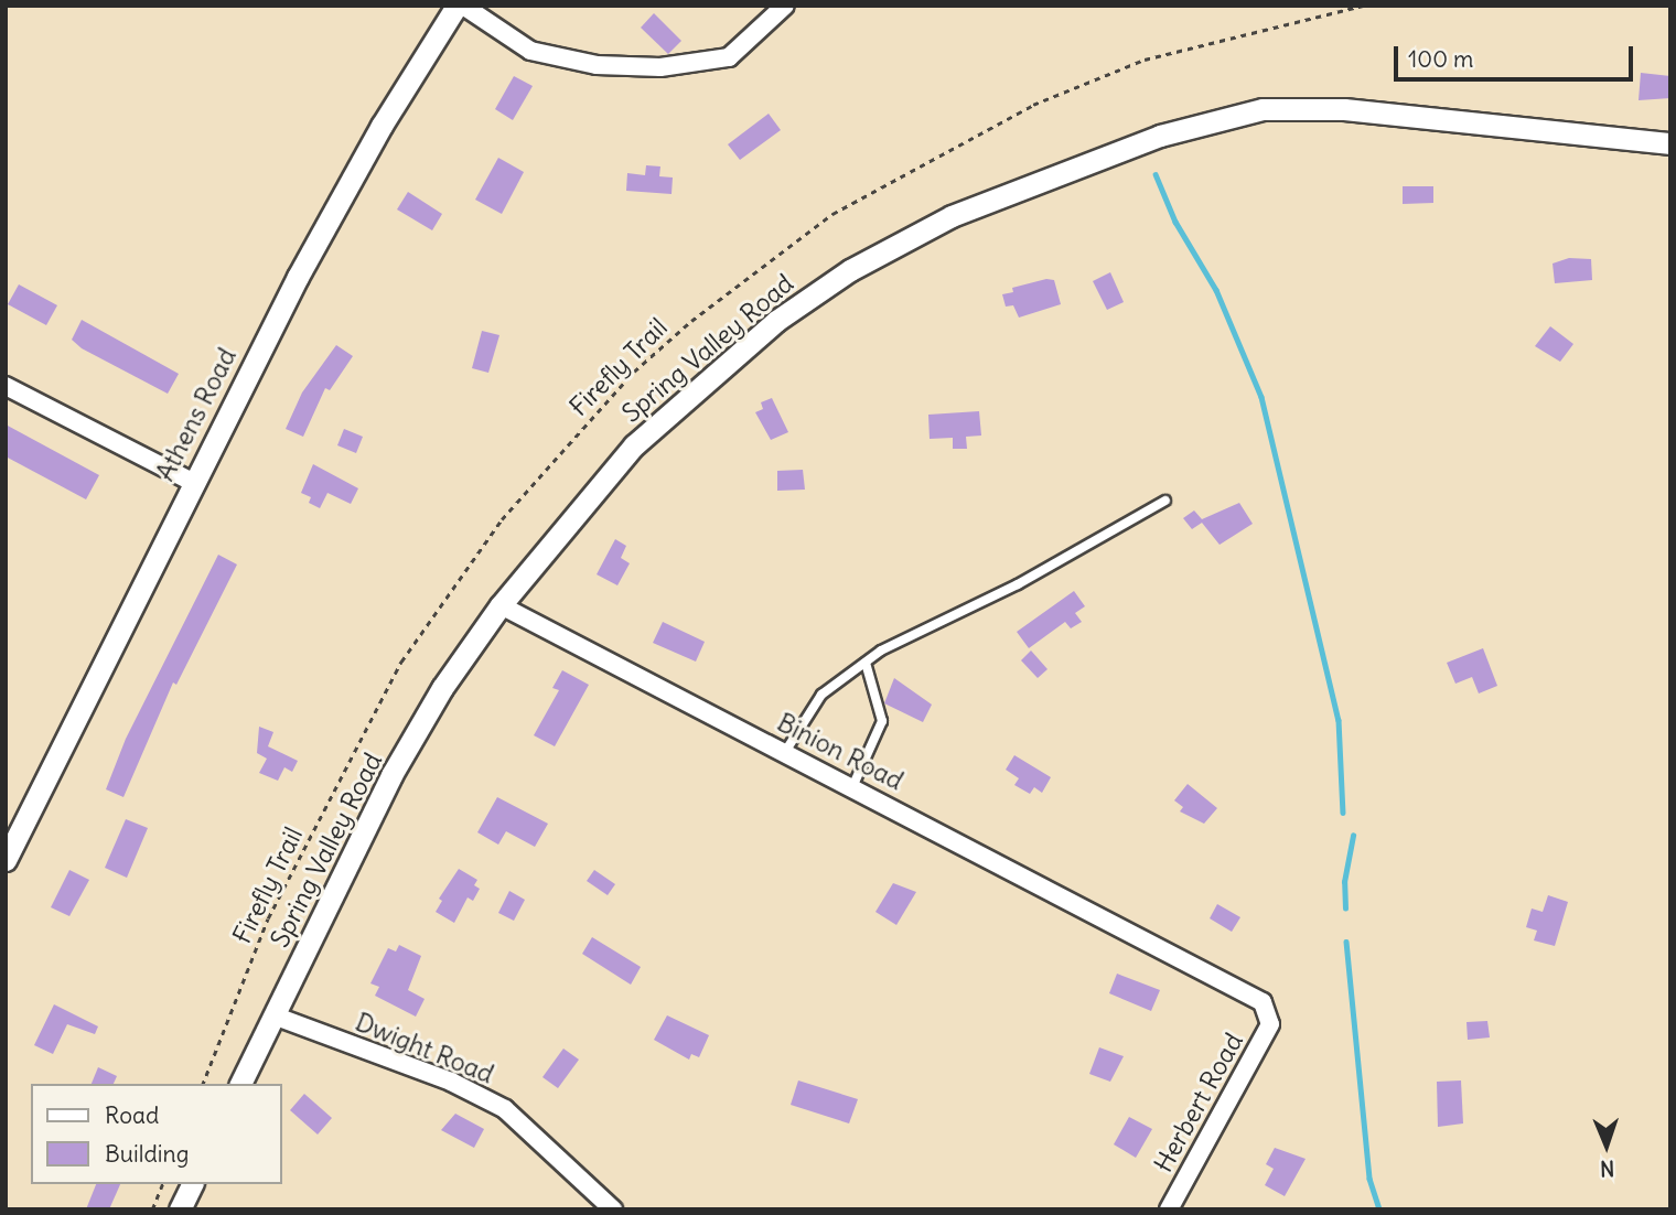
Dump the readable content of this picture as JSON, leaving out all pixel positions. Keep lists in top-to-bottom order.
{
  "streets": {
    "street": [
      "Spring Valley Road",
      "Athens Road",
      "Binion Road",
      "Dwight Road",
      "Herbert Road"
    ],
    "path": ["Firefly Trail"]
  },
  "crossings": [
    ["Spring Valley Road", "Binion Road"],
    ["Spring Valley Road", "Dwight Road"],
    ["Binion Road", "Herbert Road"]
  ],
  "legend": ["Road", "Building"],
  "scale_bar": "100 m",
  "north": "bottom"
}
